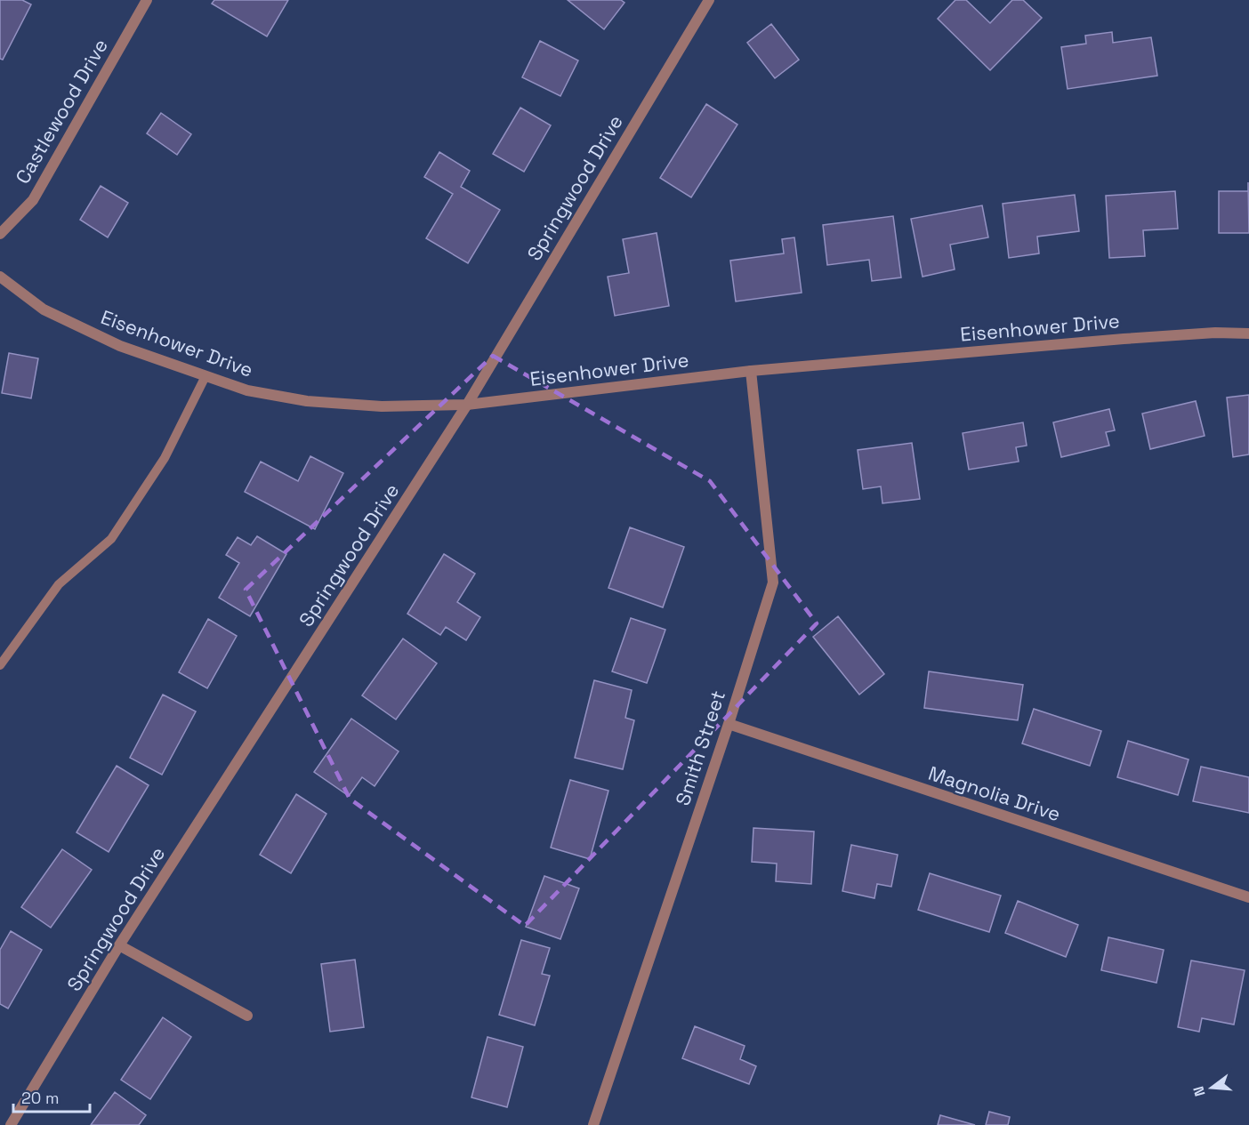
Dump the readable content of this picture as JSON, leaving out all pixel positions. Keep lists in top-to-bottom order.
{
  "streets": {
    "street": [
      "Castlewood Drive",
      "Springwood Drive",
      "Eisenhower Drive",
      "Smith Street",
      "Magnolia Drive"
    ]
  },
  "crossings": [
    ["Springwood Drive", "Eisenhower Drive"],
    ["Eisenhower Drive", "Smith Street"],
    ["Smith Street", "Magnolia Drive"]
  ],
  "scale_bar": "20 m",
  "north": "left"
}
